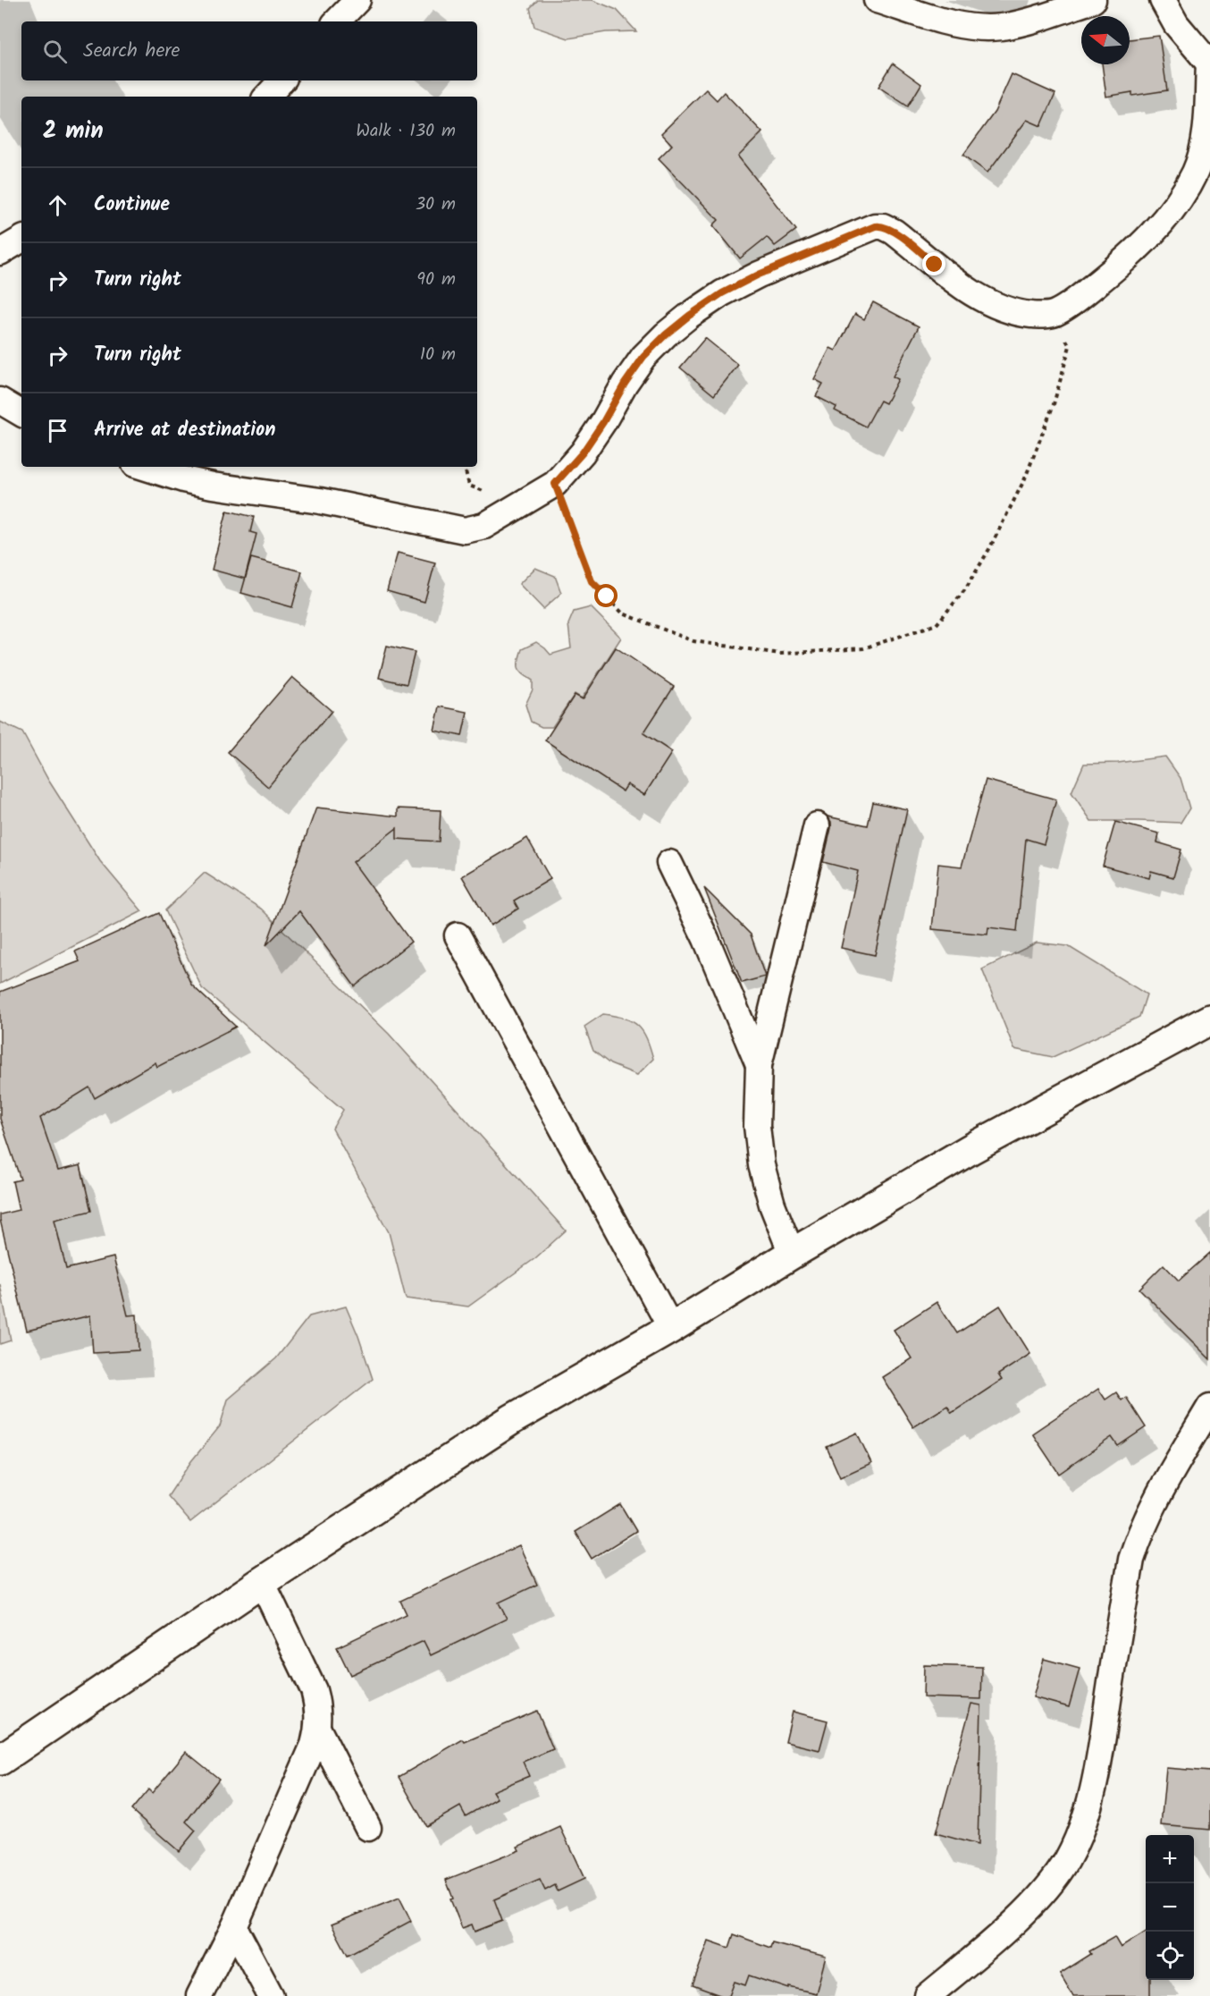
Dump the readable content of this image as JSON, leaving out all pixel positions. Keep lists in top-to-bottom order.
{
  "north": "left",
  "page": {
    "search": "Search here",
    "heading": ["2 min", "Walk · 130 m"],
    "list": [
      ["Continue", "30 m"],
      ["Turn right", "90 m"],
      ["Turn right", "10 m"],
      "Arrive at destination"
    ],
    "map_buttons": ["+", "−"]
  }
}
